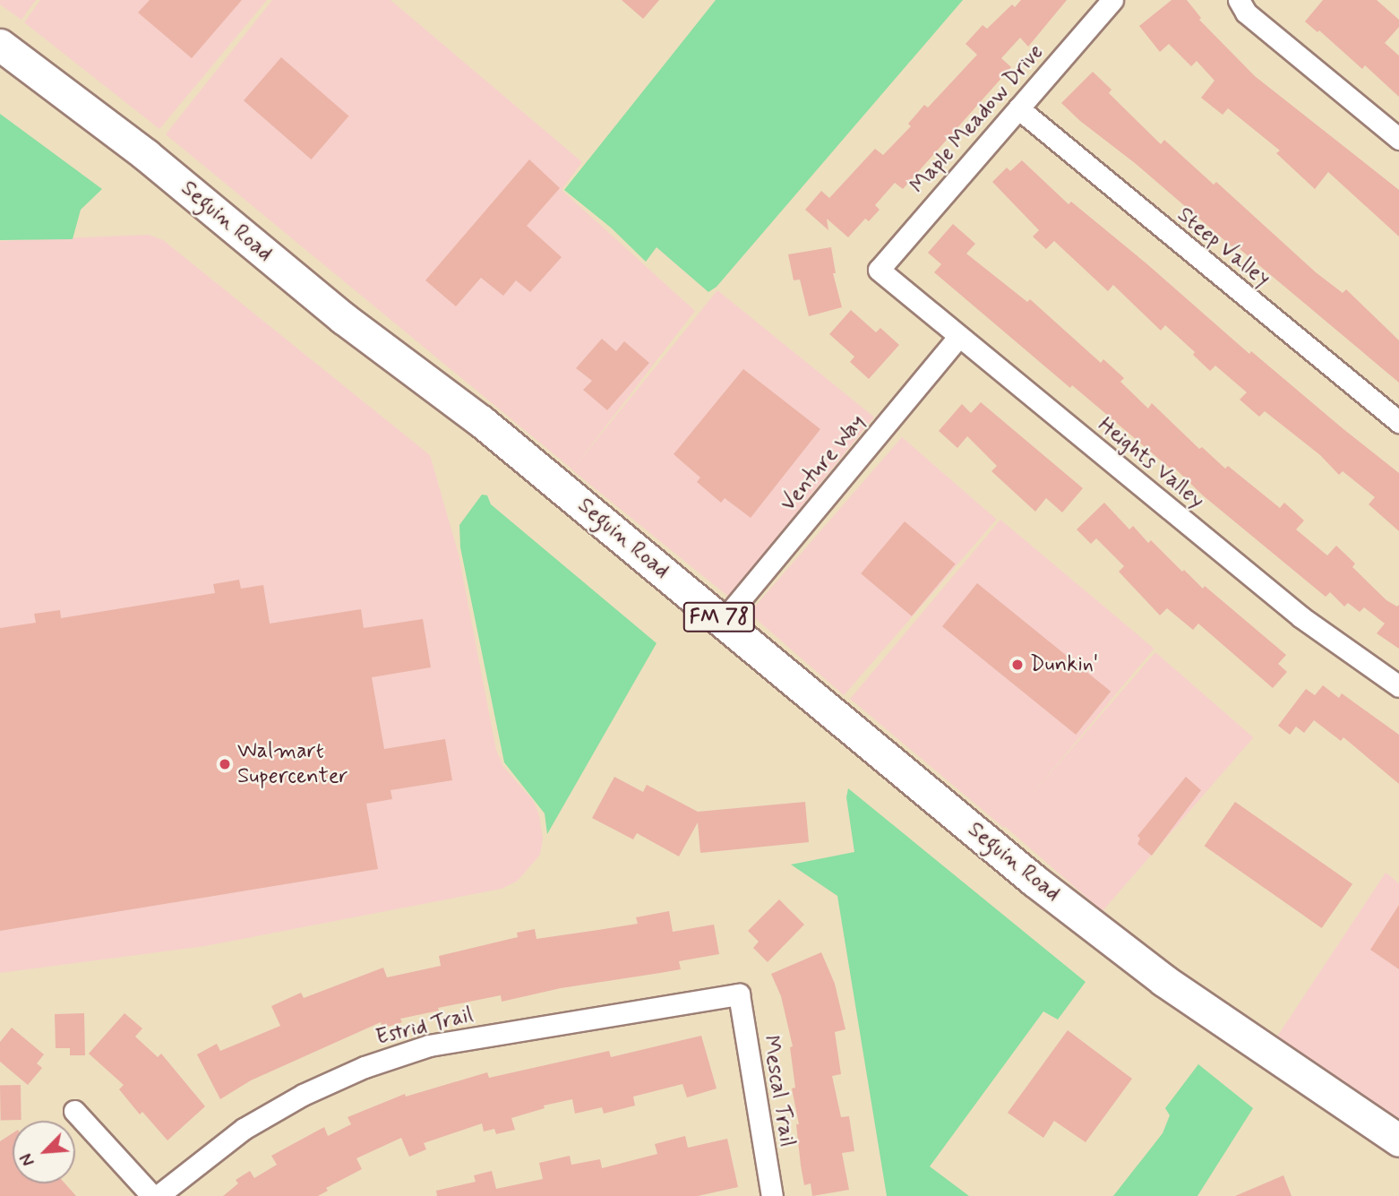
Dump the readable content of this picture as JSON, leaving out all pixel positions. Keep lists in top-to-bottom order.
{
  "streets": {
    "main road": ["Seguin Road", "FM 78"],
    "street": [
      "Maple Meadow Drive",
      "Steep Valley",
      "Venture Way",
      "Heights Valley",
      "Estrid Trail",
      "Mescal Trail"
    ]
  },
  "crossings": [
    ["Maple Meadow Drive", "Steep Valley"],
    ["Maple Meadow Drive", "Heights Valley"],
    ["Seguin Road", "Venture Way"],
    ["Venture Way", "Heights Valley"],
    ["Estrid Trail", "Mescal Trail"]
  ],
  "places": ["Dunkin'", "Walmart Supercenter"],
  "north": "bottom left"
}
